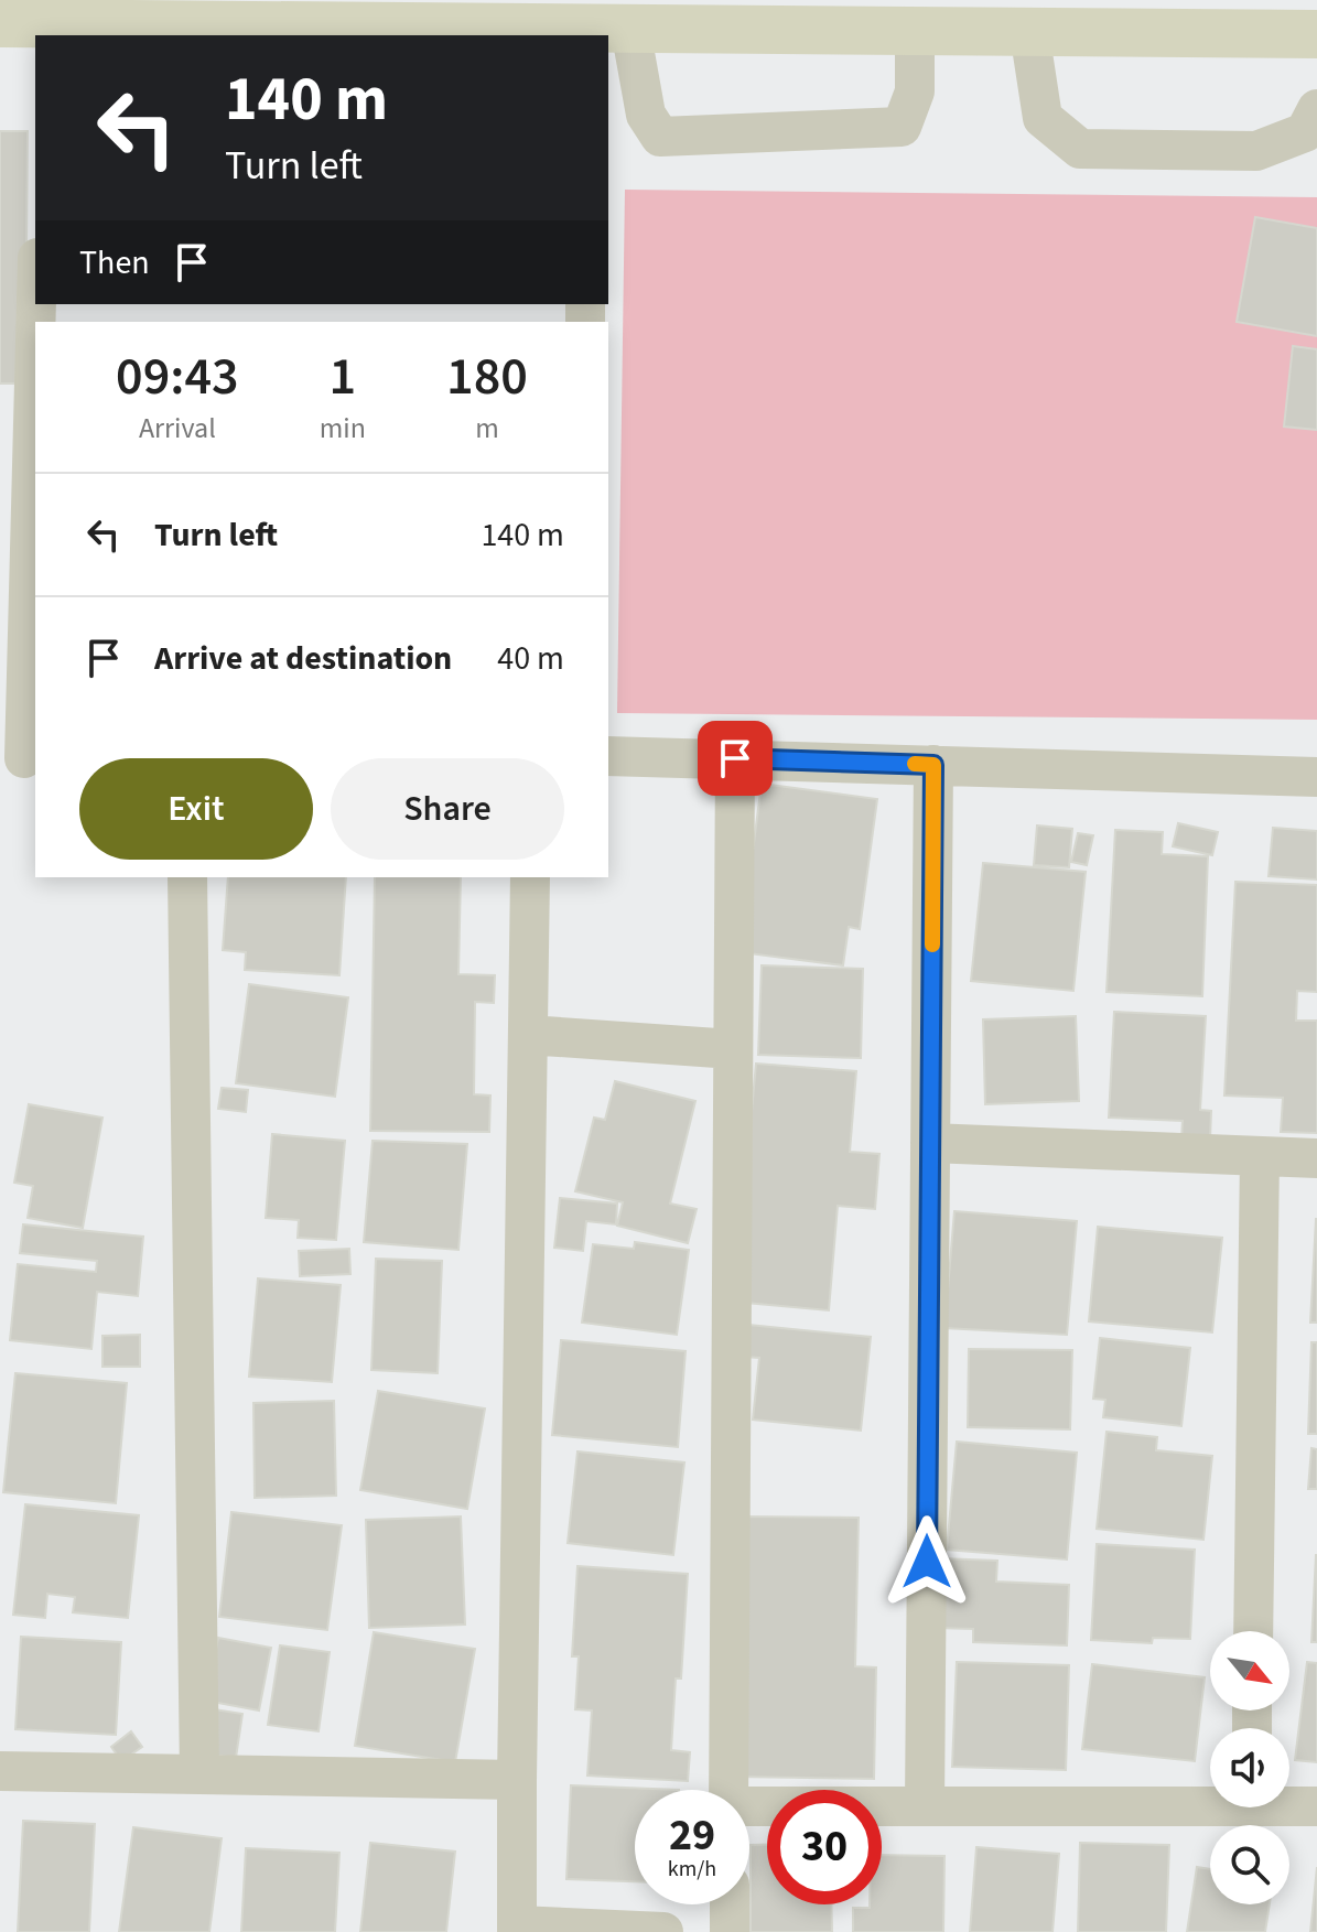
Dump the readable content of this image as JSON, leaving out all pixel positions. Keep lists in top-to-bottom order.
{
  "north": "bottom right",
  "page": {
    "turn": ["140 m", "Turn left"],
    "then": "Then",
    "eta": [
      "09:43",
      "Arrival",
      "1",
      "min",
      "180",
      "m"
    ],
    "list": [
      {
        "name": "Turn left",
        "value": "140 m"
      },
      {
        "name": "Arrive at destination",
        "value": "40 m"
      }
    ],
    "buttons": ["Exit", "Share"],
    "speed": "29 km/h",
    "limit": "30"
  }
}
